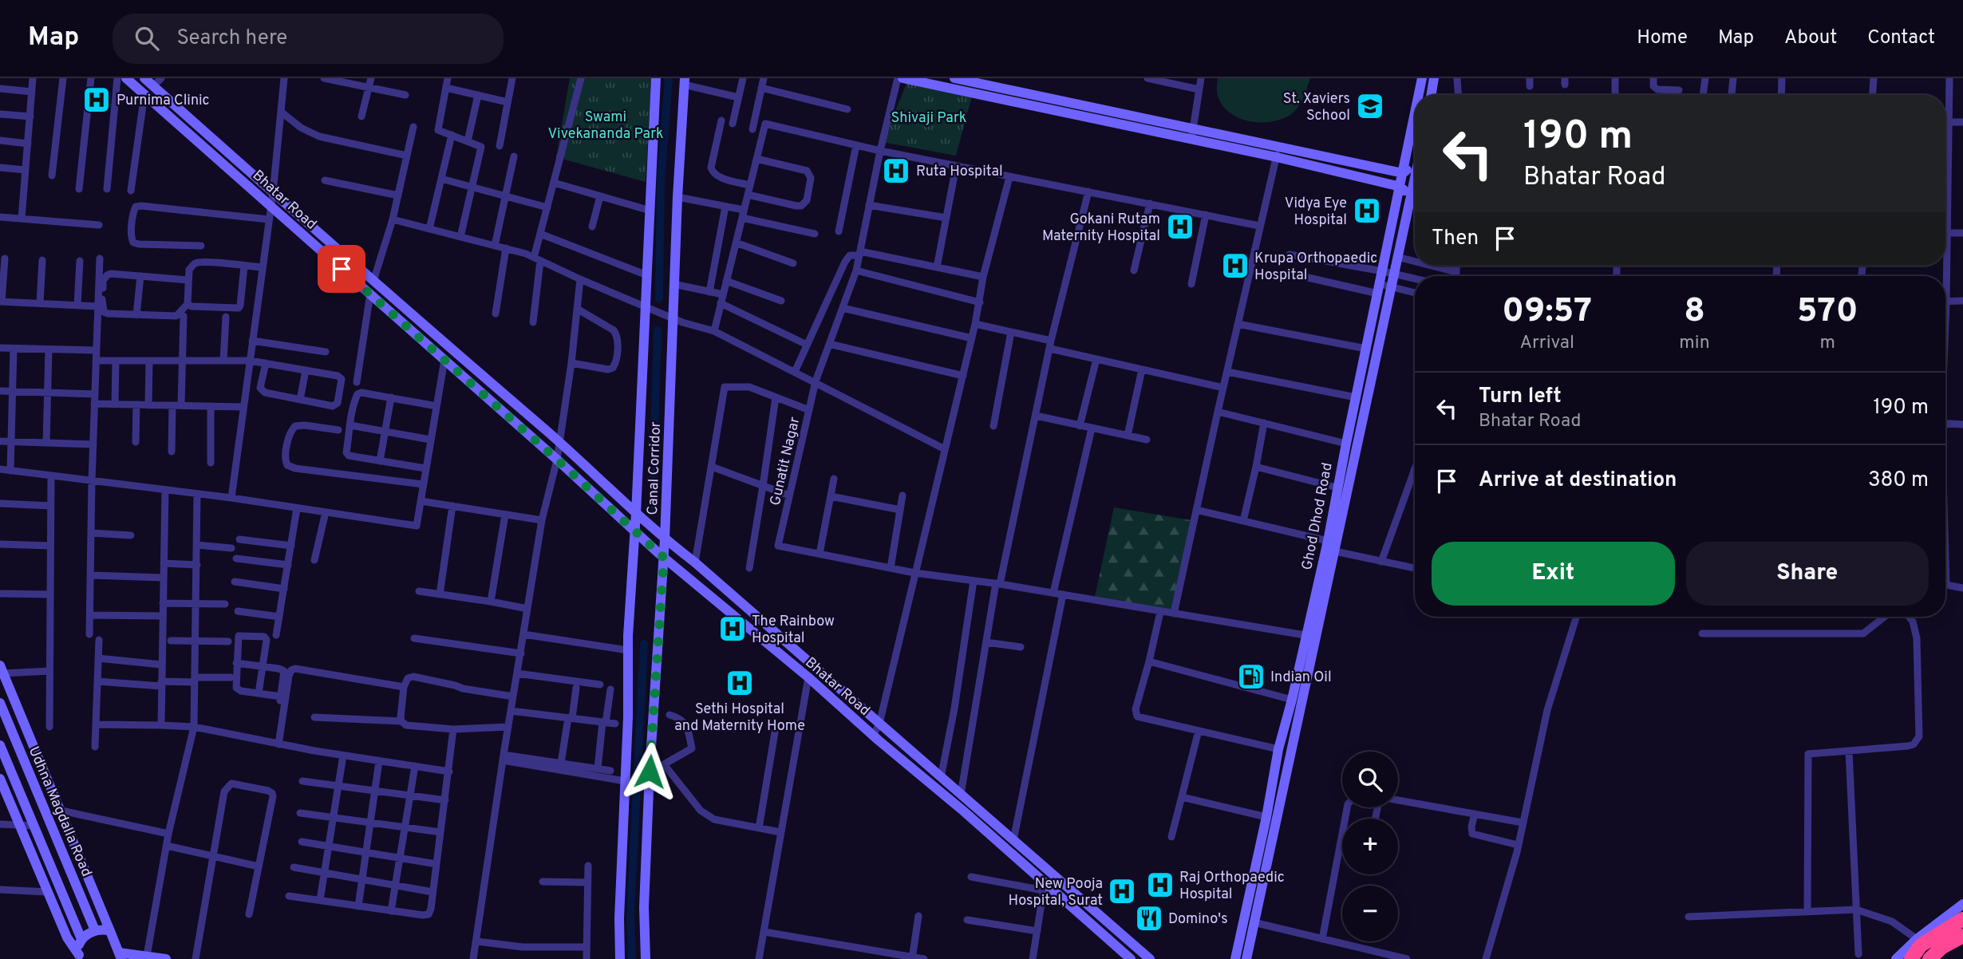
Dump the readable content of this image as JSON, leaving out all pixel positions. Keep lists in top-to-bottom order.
{
  "streets": {
    "main road": [
      "Bhatar Road",
      "Canal Corridor",
      "Ghod Dhod Road",
      "Udhna Magdalla Road"
    ],
    "street": ["Gunatit Nagar"]
  },
  "crossings": [
    ["Bhatar Road", "Canal Corridor"]
  ],
  "parks": ["Swami Vivekananda Park", "Shivaji Park"],
  "places": {
    "hospital": [
      "Purnima Clinic",
      "Ruta Hospital",
      "Vidya Eye Hospital",
      "Gokani Rutam Maternity Hospital",
      "Krupa Orthopaedic Hospital",
      "The Rainbow Hospital",
      "Sethi Hospital and Maternity Home",
      "Raj Orthopaedic Hospital",
      "New Pooja Hospital, Surat"
    ],
    "school or university": ["St. Xaviers School"],
    "fuel station": ["Indian Oil"],
    "restaurant": ["Domino's"]
  },
  "page": {
    "header": "Map",
    "search": "Search here",
    "nav": [
      "Home",
      "Map",
      "About",
      "Contact"
    ],
    "turn": ["190 m", "Bhatar Road"],
    "then": "Then",
    "eta": [
      "09:57",
      "Arrival",
      "8",
      "min",
      "570",
      "m"
    ],
    "list": [
      {
        "name": "Turn left",
        "note": "Bhatar Road",
        "value": "190 m"
      },
      {
        "name": "Arrive at destination",
        "value": "380 m"
      }
    ],
    "buttons": ["Exit", "Share"],
    "map_buttons": ["+", "−"]
  }
}
